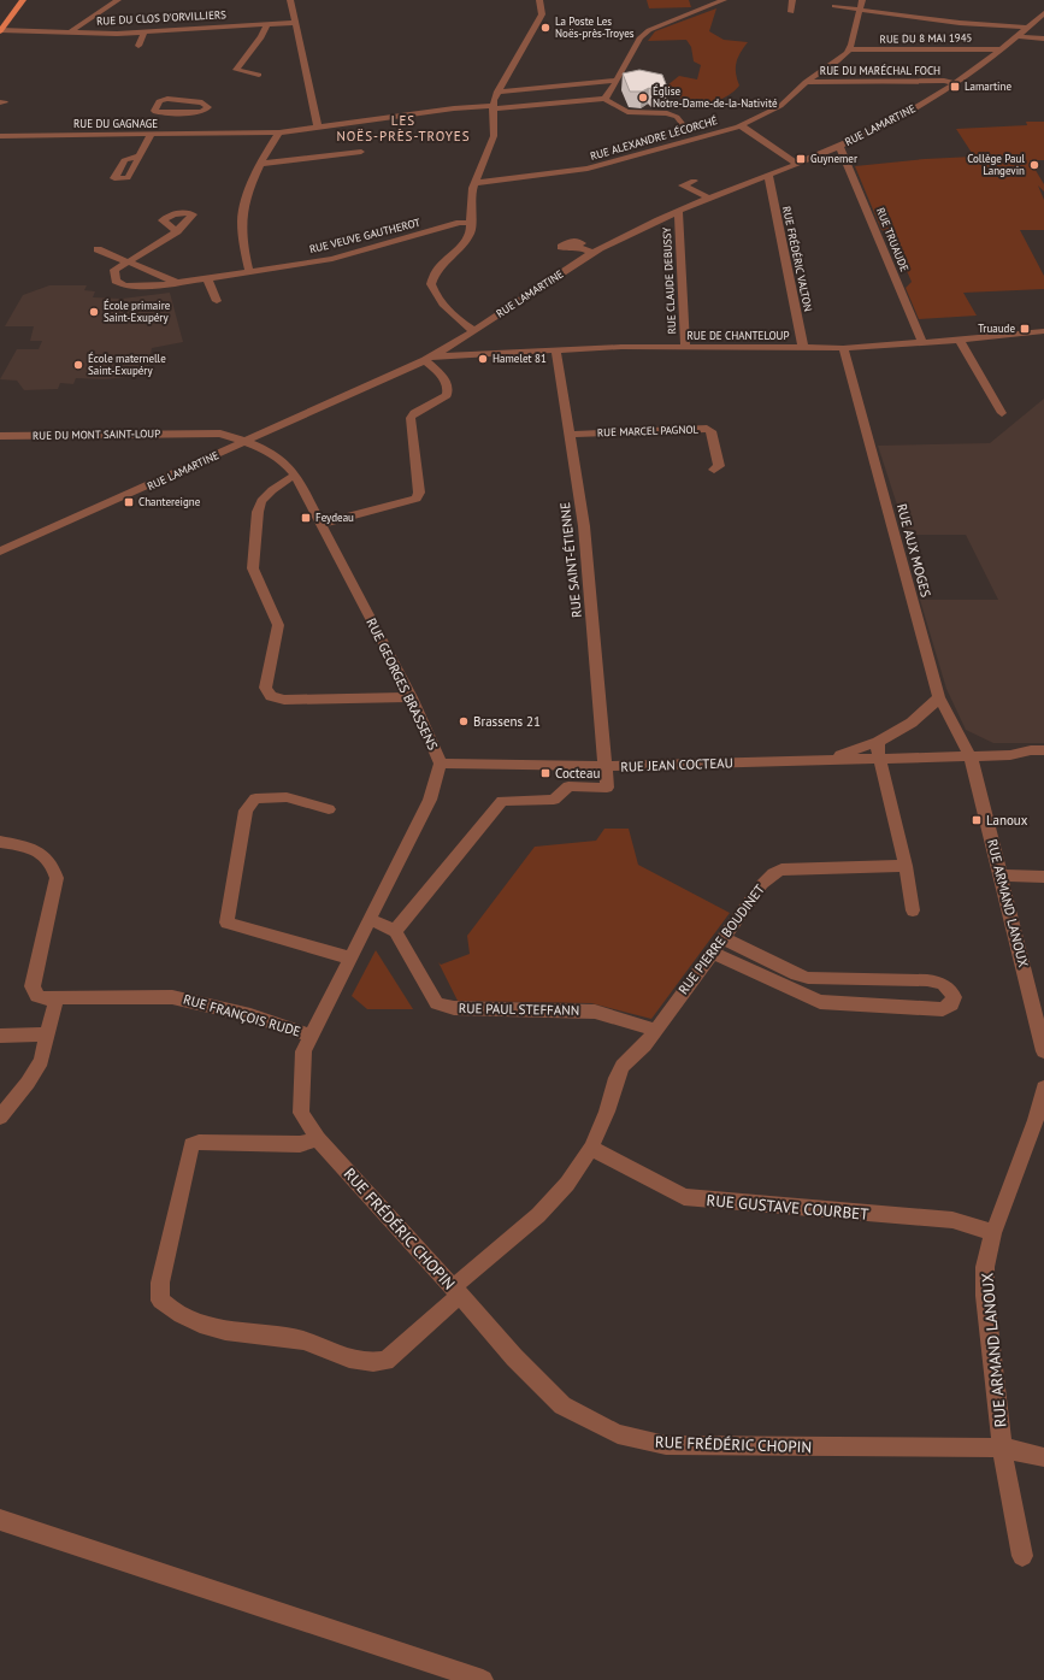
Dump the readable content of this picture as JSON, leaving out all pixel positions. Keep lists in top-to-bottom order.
{
  "streets": {
    "street": [
      "RUE DU CLOS D'ORVILLIERS",
      "RUE DU 8 MAI 1945",
      "RUE DU MARÉCHAL FOCH",
      "RUE DU GAGNAGE",
      "RUE LAMARTINE",
      "RUE ALEXANDRE LÉCORCHÉ",
      "RUE VEUVE GAUTHEROT",
      "RUE TRUAUDE",
      "RUE FRÉDÉRIC VALTON",
      "RUE CLAUDE DEBUSSY",
      "RUE DE CHANTELOUP",
      "RUE MARCEL PAGNOL",
      "RUE DU MONT SAINT-LOUP",
      "RUE AUX MOGES",
      "RUE SAINT-ÉTIENNE",
      "RUE GEORGES BRASSENS",
      "RUE JEAN COCTEAU",
      "RUE ARMAND LANOUX",
      "RUE PIERRE BOUDINET",
      "RUE PAUL STEFFANN",
      "RUE FRANÇOIS RUDE",
      "RUE GUSTAVE COURBET",
      "RUE FRÉDÉRIC CHOPIN"
    ]
  },
  "crossings": [
    ["RUE DU 8 MAI 1945", "RUE LAMARTINE"],
    ["RUE DU 8 MAI 1945", "RUE ALEXANDRE LÉCORCHÉ"],
    ["RUE DU MARÉCHAL FOCH", "RUE LAMARTINE"],
    ["RUE DU MARÉCHAL FOCH", "RUE ALEXANDRE LÉCORCHÉ"],
    ["RUE LAMARTINE", "RUE TRUAUDE"],
    ["RUE LAMARTINE", "RUE FRÉDÉRIC VALTON"],
    ["RUE LAMARTINE", "RUE CLAUDE DEBUSSY"],
    ["RUE LAMARTINE", "RUE DE CHANTELOUP"],
    ["RUE LAMARTINE", "RUE DU MONT SAINT-LOUP"],
    ["RUE LAMARTINE", "RUE GEORGES BRASSENS"],
    ["RUE TRUAUDE", "RUE DE CHANTELOUP"],
    ["RUE FRÉDÉRIC VALTON", "RUE DE CHANTELOUP"],
    ["RUE CLAUDE DEBUSSY", "RUE DE CHANTELOUP"],
    ["RUE DE CHANTELOUP", "RUE AUX MOGES"],
    ["RUE DE CHANTELOUP", "RUE SAINT-ÉTIENNE"],
    ["RUE MARCEL PAGNOL", "RUE SAINT-ÉTIENNE"],
    ["RUE DU MONT SAINT-LOUP", "RUE GEORGES BRASSENS"],
    ["RUE AUX MOGES", "RUE JEAN COCTEAU"],
    ["RUE AUX MOGES", "RUE ARMAND LANOUX"],
    ["RUE SAINT-ÉTIENNE", "RUE JEAN COCTEAU"],
    ["RUE GEORGES BRASSENS", "RUE JEAN COCTEAU"],
    ["RUE GEORGES BRASSENS", "RUE FRANÇOIS RUDE"],
    ["RUE GEORGES BRASSENS", "RUE FRÉDÉRIC CHOPIN"],
    ["RUE JEAN COCTEAU", "RUE ARMAND LANOUX"],
    ["RUE ARMAND LANOUX", "RUE GUSTAVE COURBET"],
    ["RUE ARMAND LANOUX", "RUE FRÉDÉRIC CHOPIN"],
    ["RUE PIERRE BOUDINET", "RUE PAUL STEFFANN"],
    ["RUE PIERRE BOUDINET", "RUE GUSTAVE COURBET"],
    ["RUE PIERRE BOUDINET", "RUE FRÉDÉRIC CHOPIN"]
  ],
  "districts": ["LES NOËS-PRÈS-TROYES"],
  "places": {
    "other": [
      "La Poste Les Noës-près-Troyes",
      "Église Notre-Dame-de-la-Nativité",
      "Collège Paul Langevin",
      "École primaire Saint-Exupéry",
      "Hamelet 81",
      "École maternelle Saint-Exupéry",
      "Brassens 21"
    ],
    "transit": [
      "Lamartine",
      "Guynemer",
      "Truaude",
      "Chantereigne",
      "Feydeau",
      "Cocteau",
      "Lanoux"
    ]
  }
}
